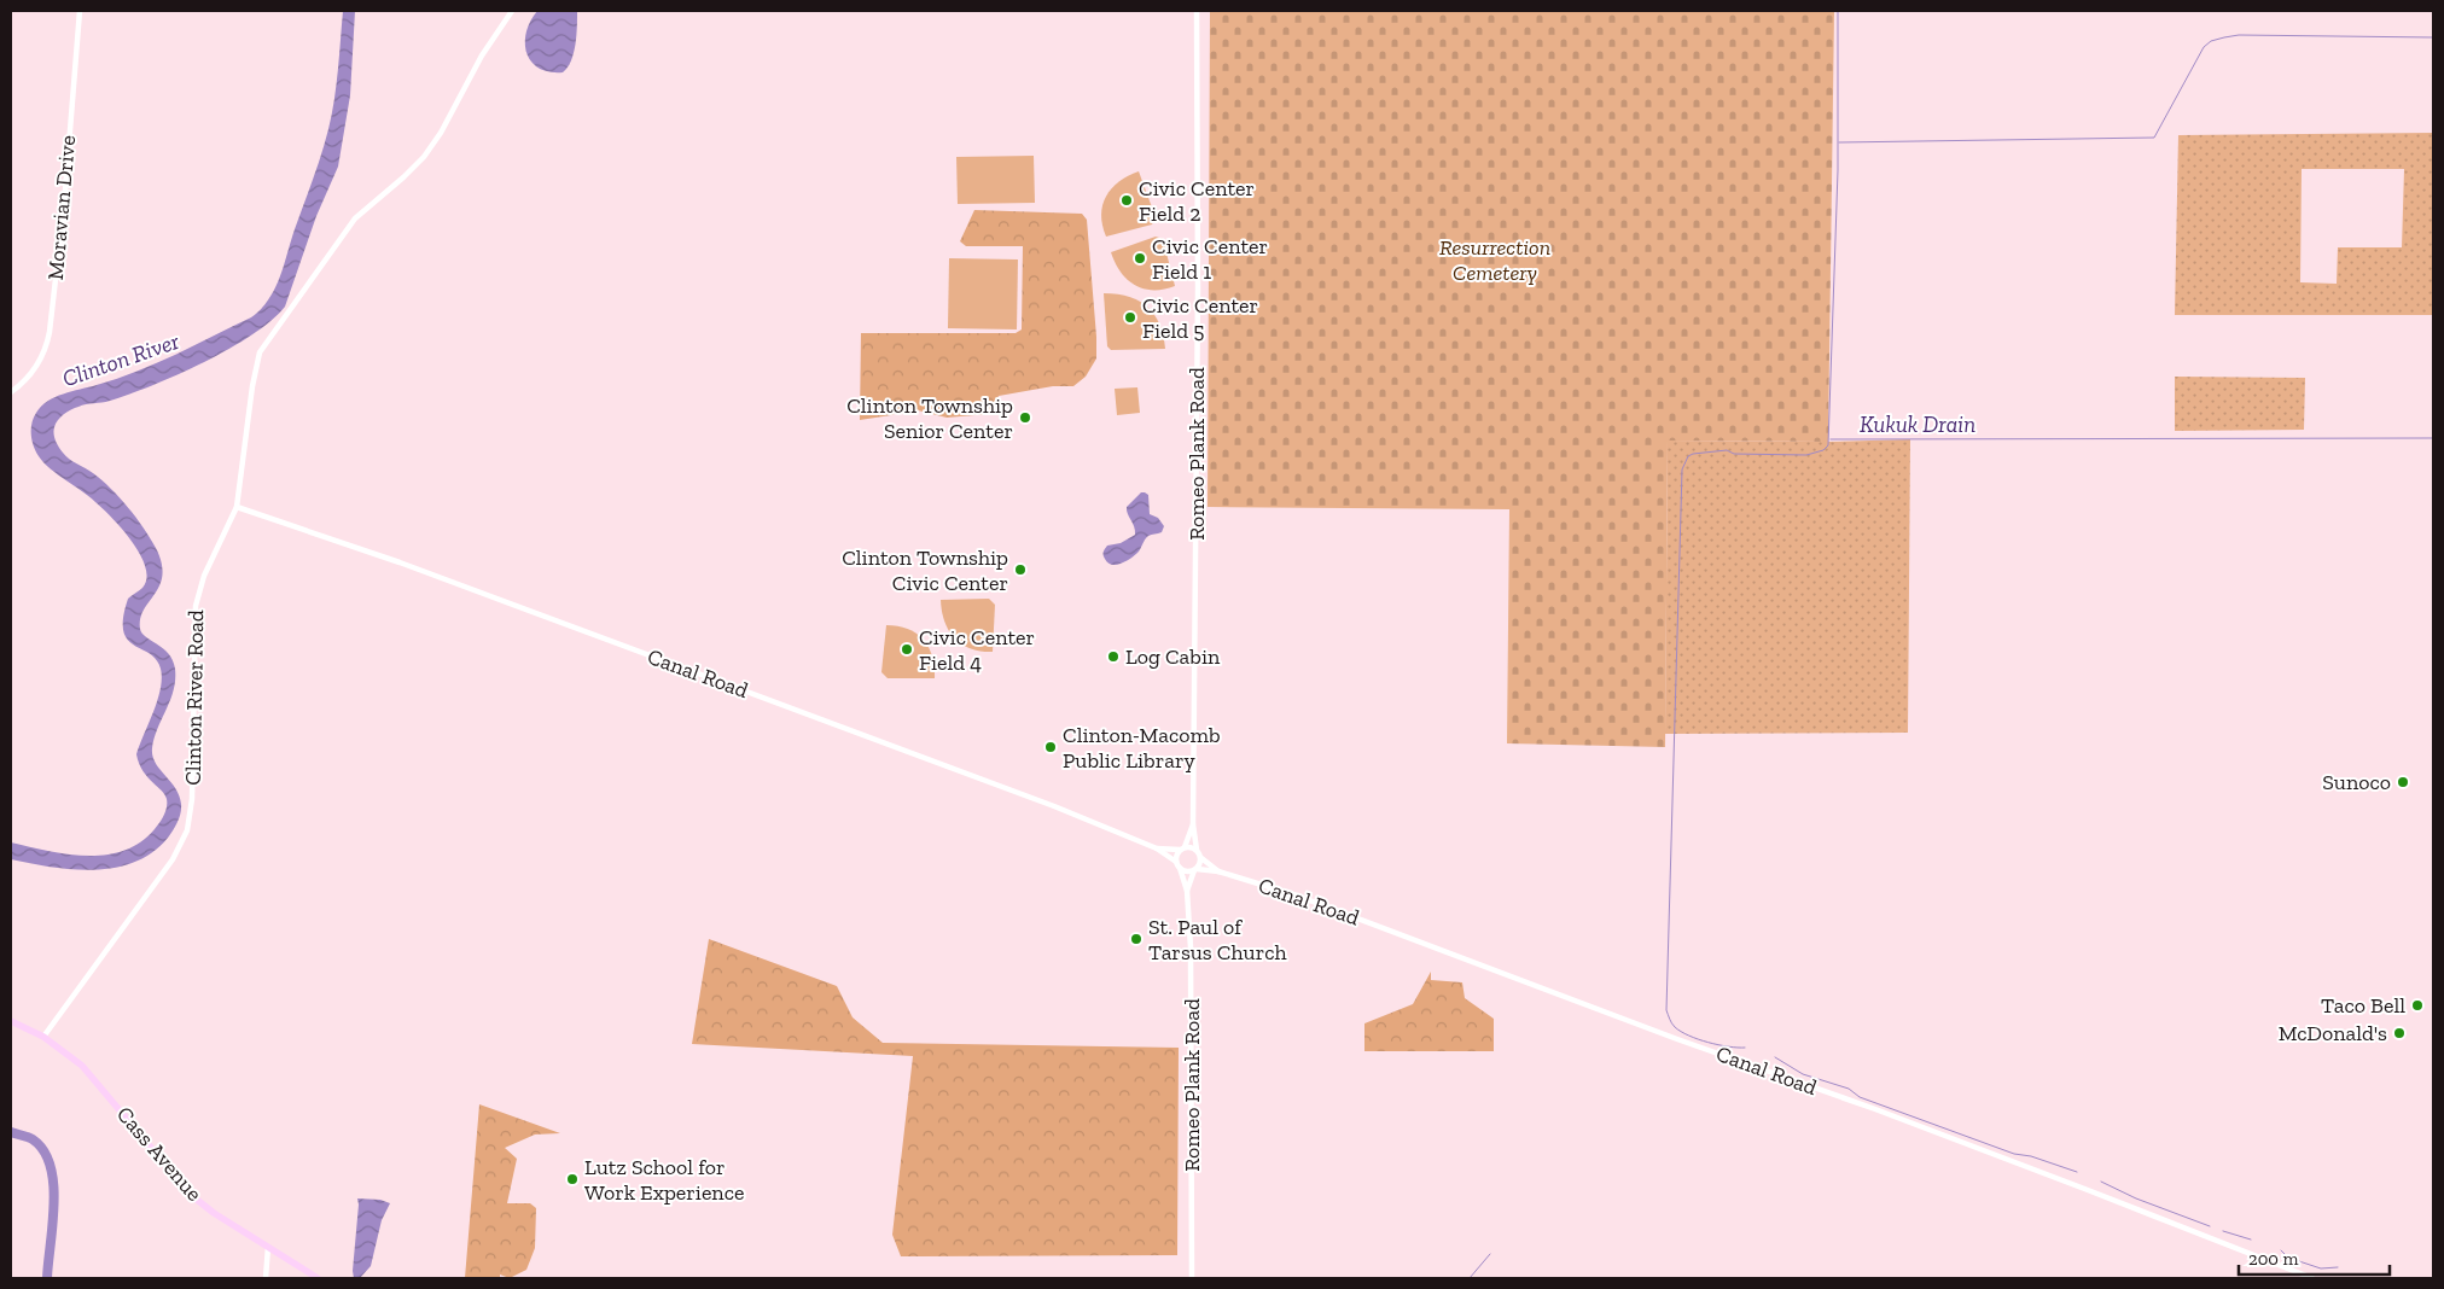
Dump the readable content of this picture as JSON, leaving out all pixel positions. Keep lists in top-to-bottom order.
{
  "streets": {
    "main road": ["Cass Avenue"],
    "street": [
      "Moravian Drive",
      "Romeo Plank Road",
      "Canal Road",
      "Clinton River Road"
    ]
  },
  "crossings": [
    ["Romeo Plank Road", "Canal Road"],
    ["Canal Road", "Clinton River Road"],
    ["Clinton River Road", "Cass Avenue"]
  ],
  "water": ["Clinton River", "Kukuk Drain"],
  "parks": ["Resurrection Cemetery"],
  "places": [
    "Civic Center Field 2",
    "Civic Center Field 1",
    "Civic Center Field 5",
    "Clinton Township Senior Center",
    "Clinton Township Civic Center",
    "Civic Center Field 4",
    "Log Cabin",
    "Clinton-Macomb Public Library",
    "Sunoco",
    "St. Paul of Tarsus Church",
    "Taco Bell",
    "McDonald's",
    "Lutz School for Work Experience"
  ],
  "scale_bar": "200 m"
}
